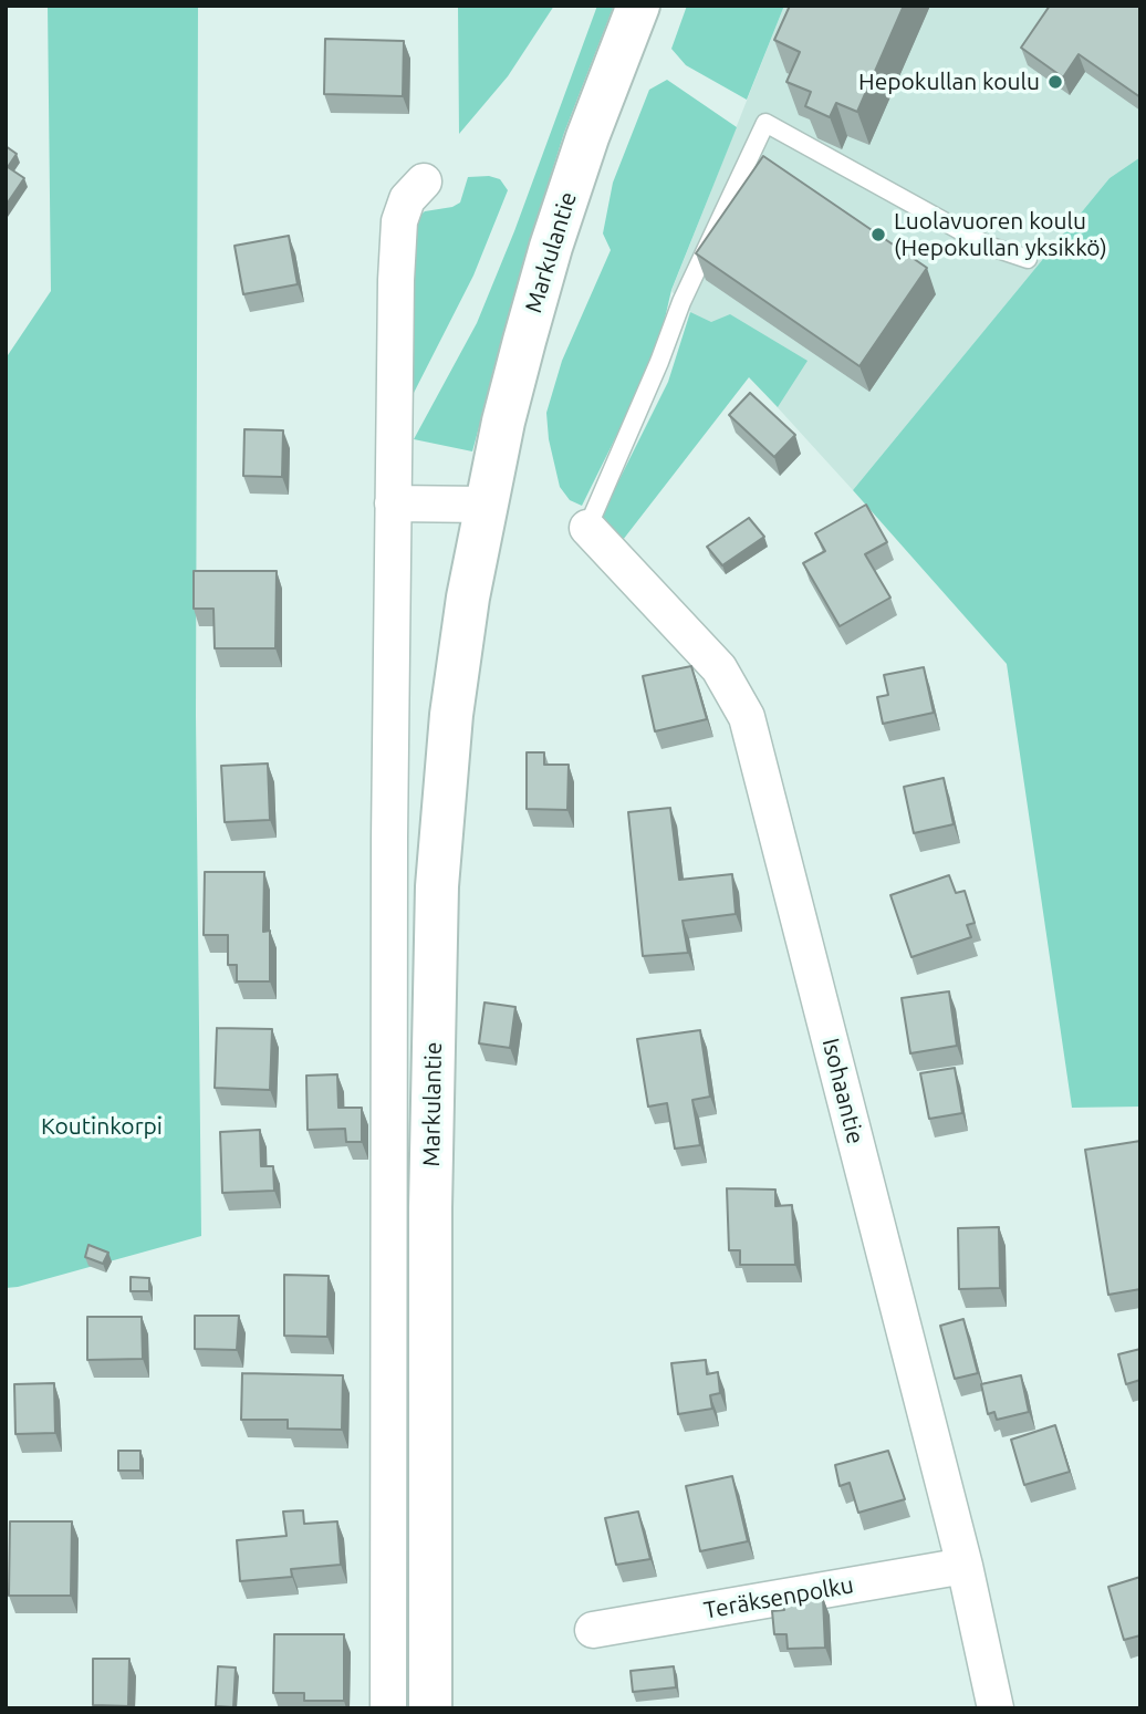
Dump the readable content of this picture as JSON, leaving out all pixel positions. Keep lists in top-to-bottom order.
{
  "streets": {
    "main road": ["Markulantie"],
    "street": ["Isohaantie", "Teräksenpolku"]
  },
  "crossings": [
    ["Isohaantie", "Teräksenpolku"]
  ],
  "parks": ["Koutinkorpi"],
  "places": ["Hepokullan koulu", "Luolavuoren koulu (Hepokullan yksikkö)"]
}
